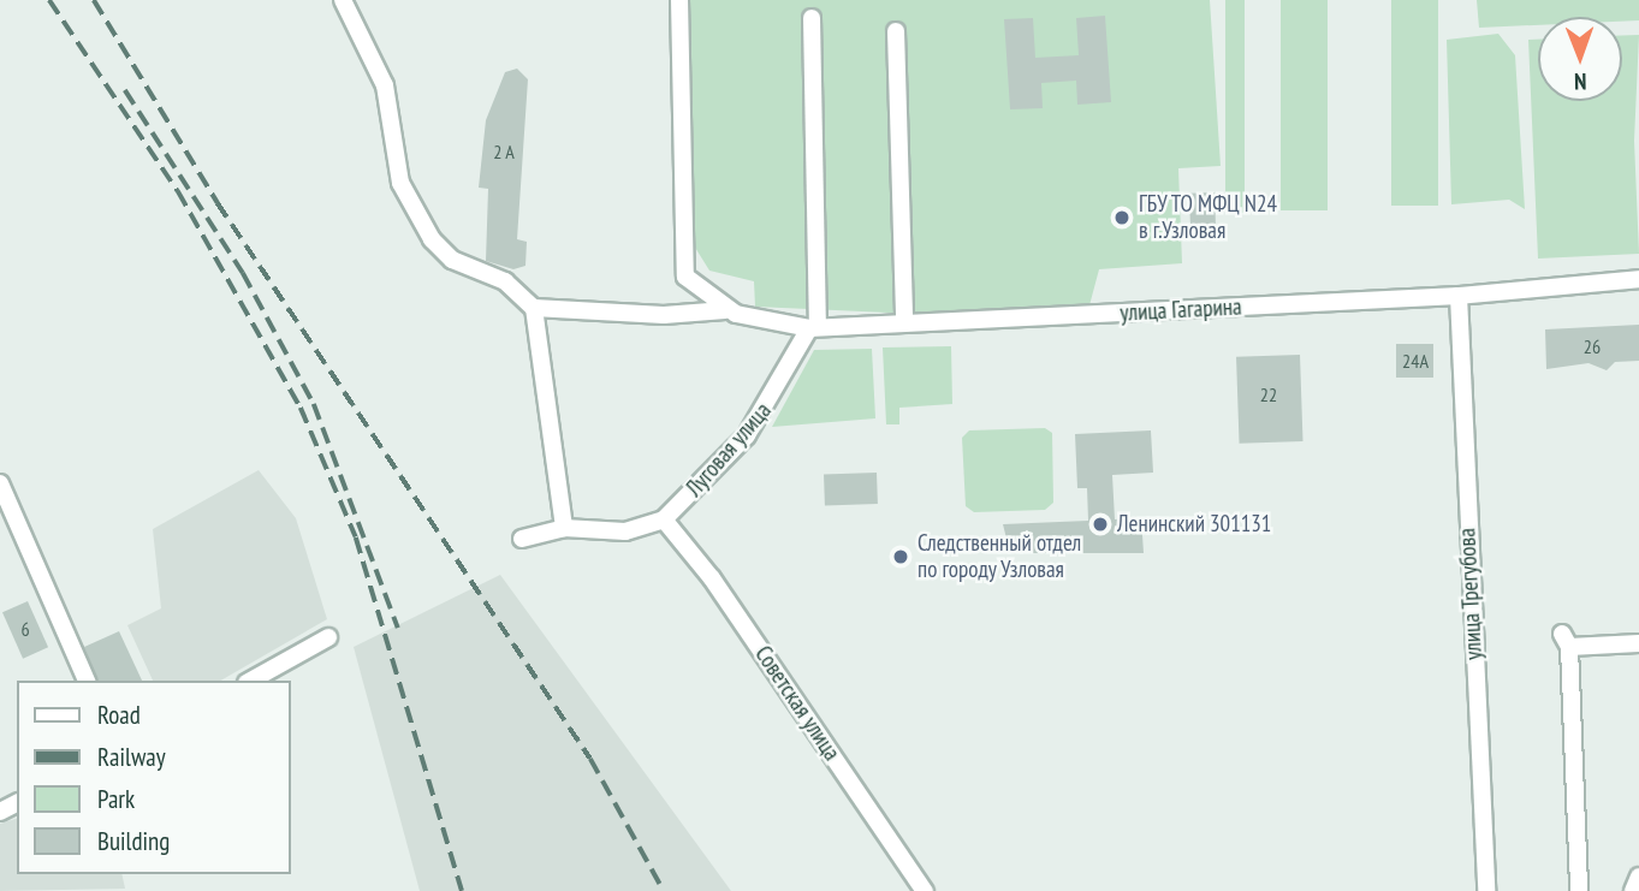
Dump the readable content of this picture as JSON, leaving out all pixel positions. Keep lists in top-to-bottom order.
{
  "streets": {
    "street": [
      "улица Гагарина",
      "Луговая улица",
      "улица Трегубова",
      "Советская улица"
    ]
  },
  "crossings": [
    ["улица Гагарина", "Луговая улица"],
    ["улица Гагарина", "улица Трегубова"],
    ["Луговая улица", "Советская улица"]
  ],
  "places": ["ГБУ ТО МФЦ N24 в г.Узловая", "Ленинский 301131", "Следственный отдел по городу Узловая"],
  "house_numbers": [
    "2 А",
    "26",
    "24А",
    "22",
    "6"
  ],
  "legend": [
    "Road",
    "Railway",
    "Park",
    "Building"
  ],
  "north": "bottom"
}
